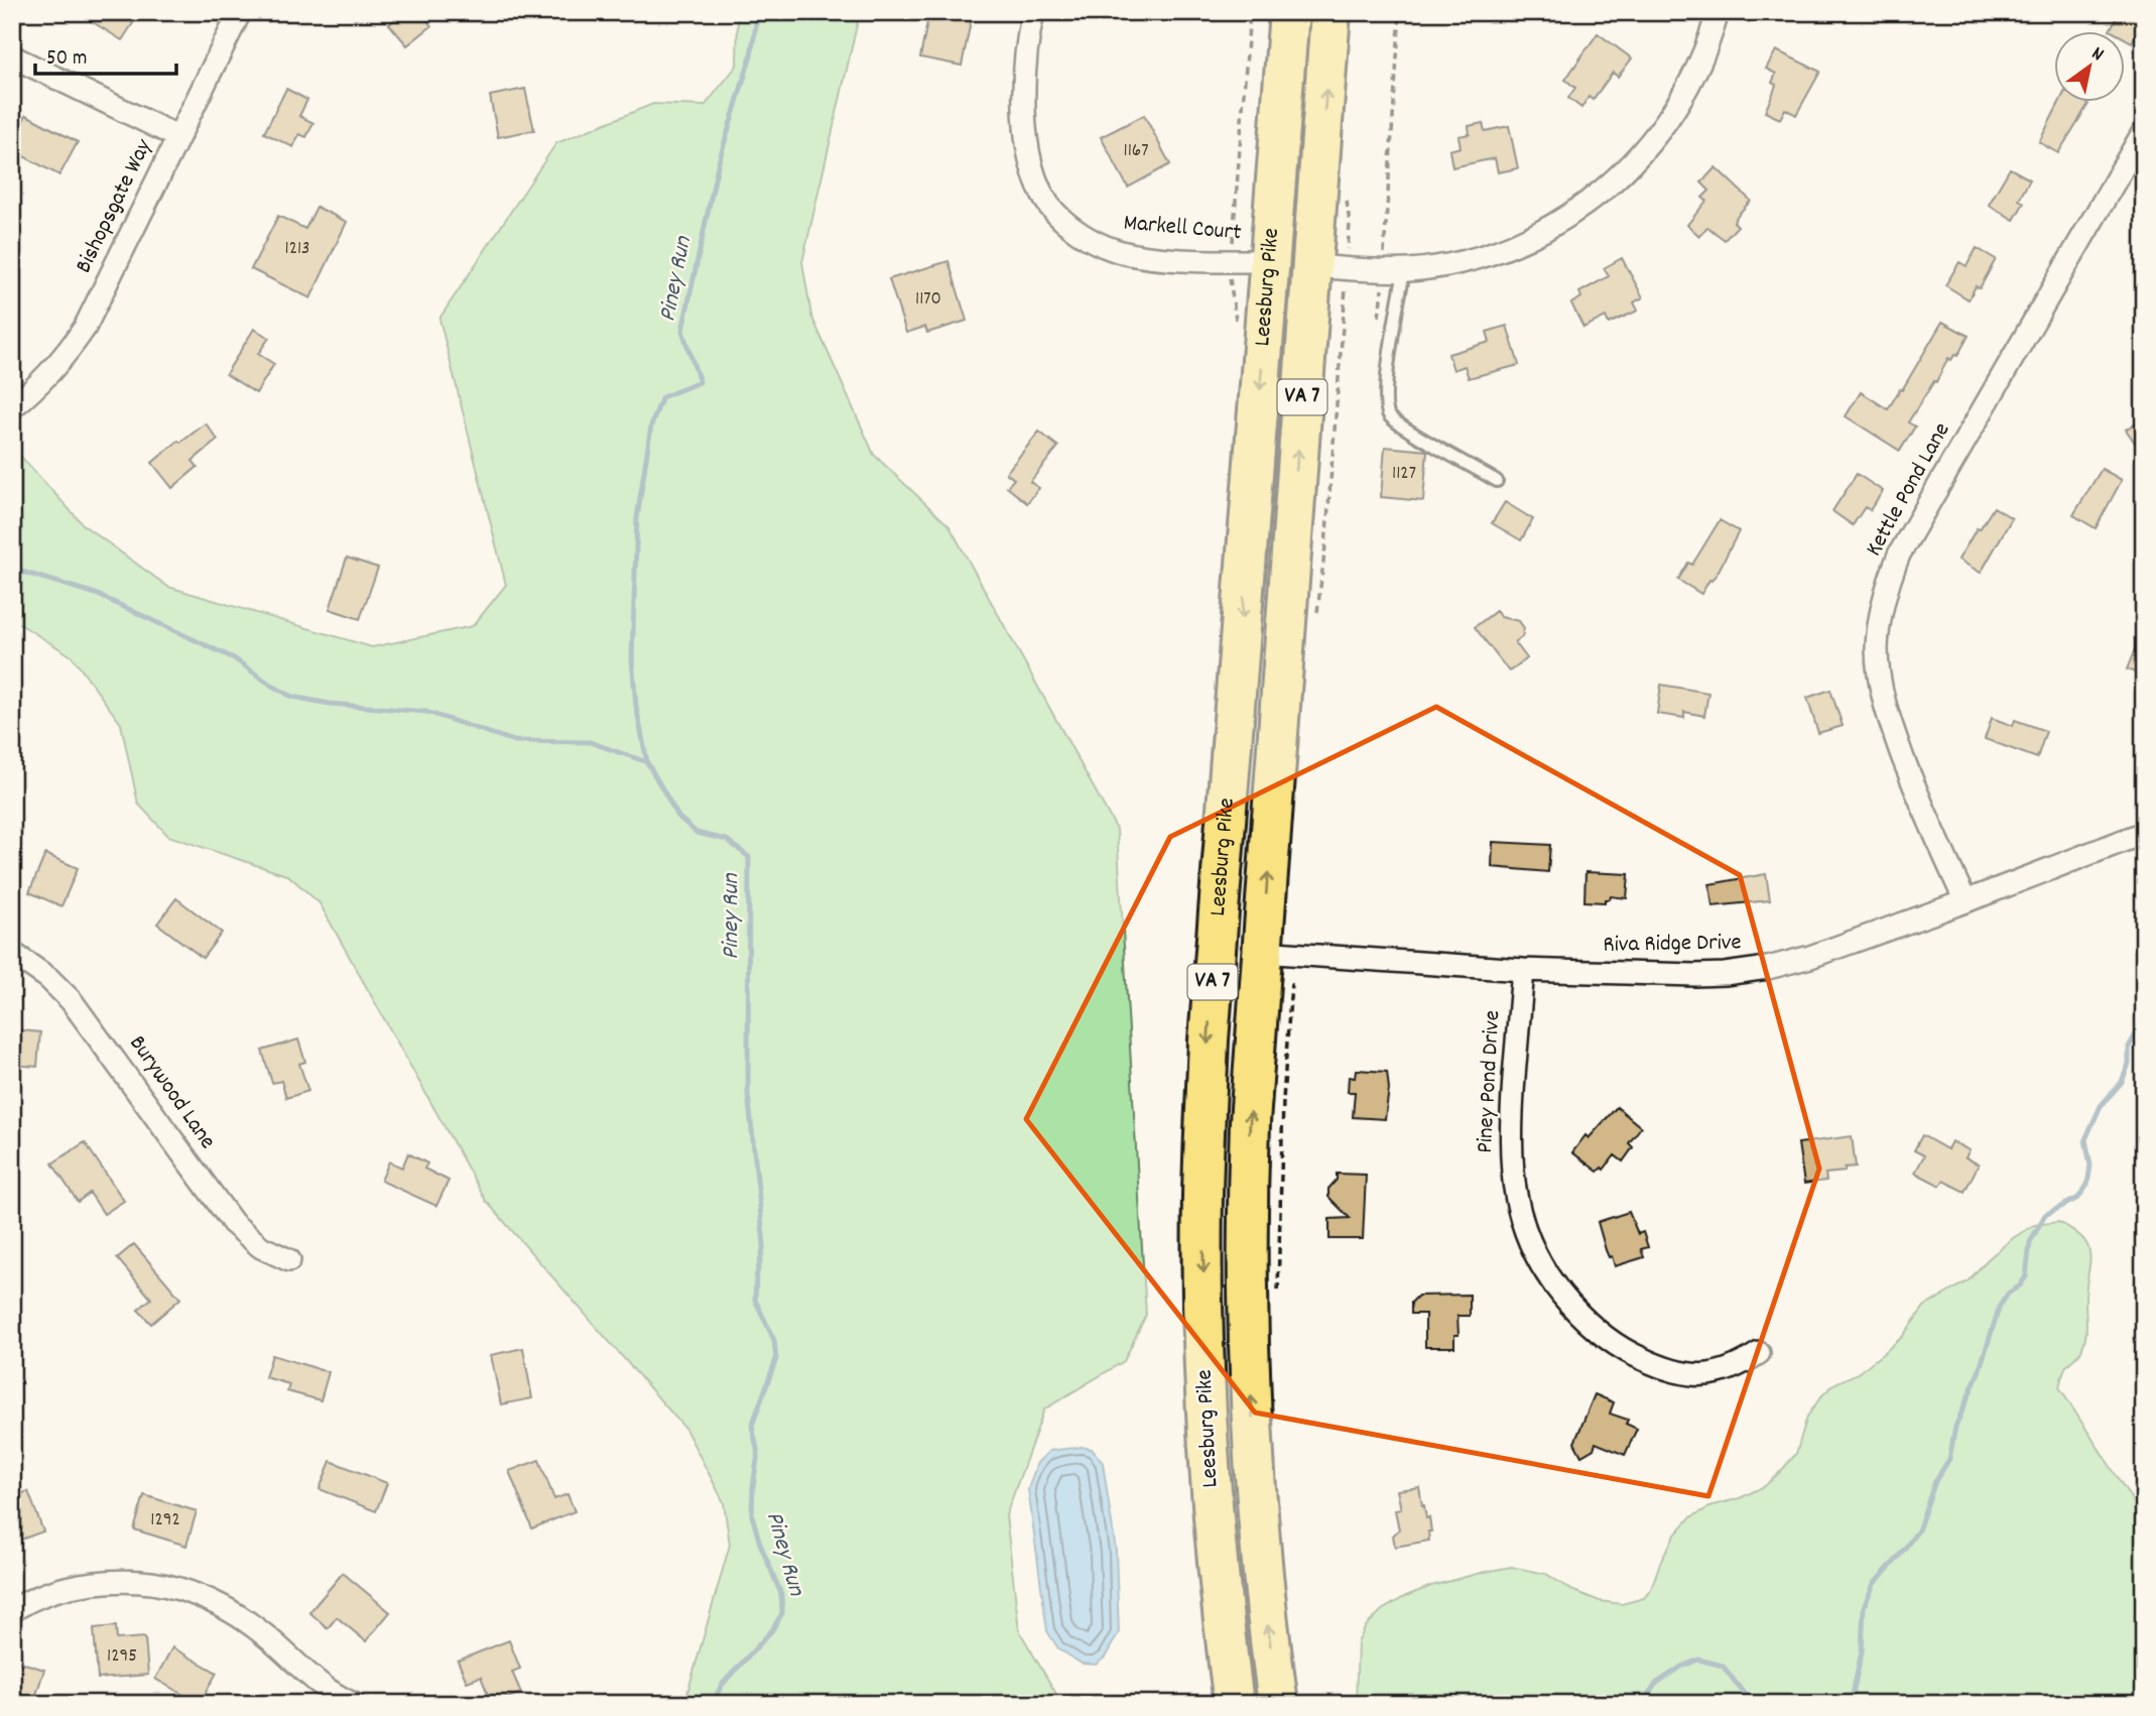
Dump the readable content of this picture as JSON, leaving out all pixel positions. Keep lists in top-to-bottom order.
{
  "streets": {
    "highway": ["Leesburg Pike", "VA 7"],
    "street": [
      "Bishopsgate Way",
      "Markell Court",
      "Kettle Pond Lane",
      "Riva Ridge Drive",
      "Piney Pond Drive",
      "Burywood Lane"
    ]
  },
  "crossings": [
    ["Markell Court", "Leesburg Pike"],
    ["Leesburg Pike", "Riva Ridge Drive"],
    ["Kettle Pond Lane", "Riva Ridge Drive"],
    ["Riva Ridge Drive", "Piney Pond Drive"]
  ],
  "water": ["Piney Run"],
  "house_numbers": [
    "1167",
    "1213",
    "1170",
    "1127",
    "1292",
    "1295"
  ],
  "scale_bar": "50 m",
  "north": "top right"
}
